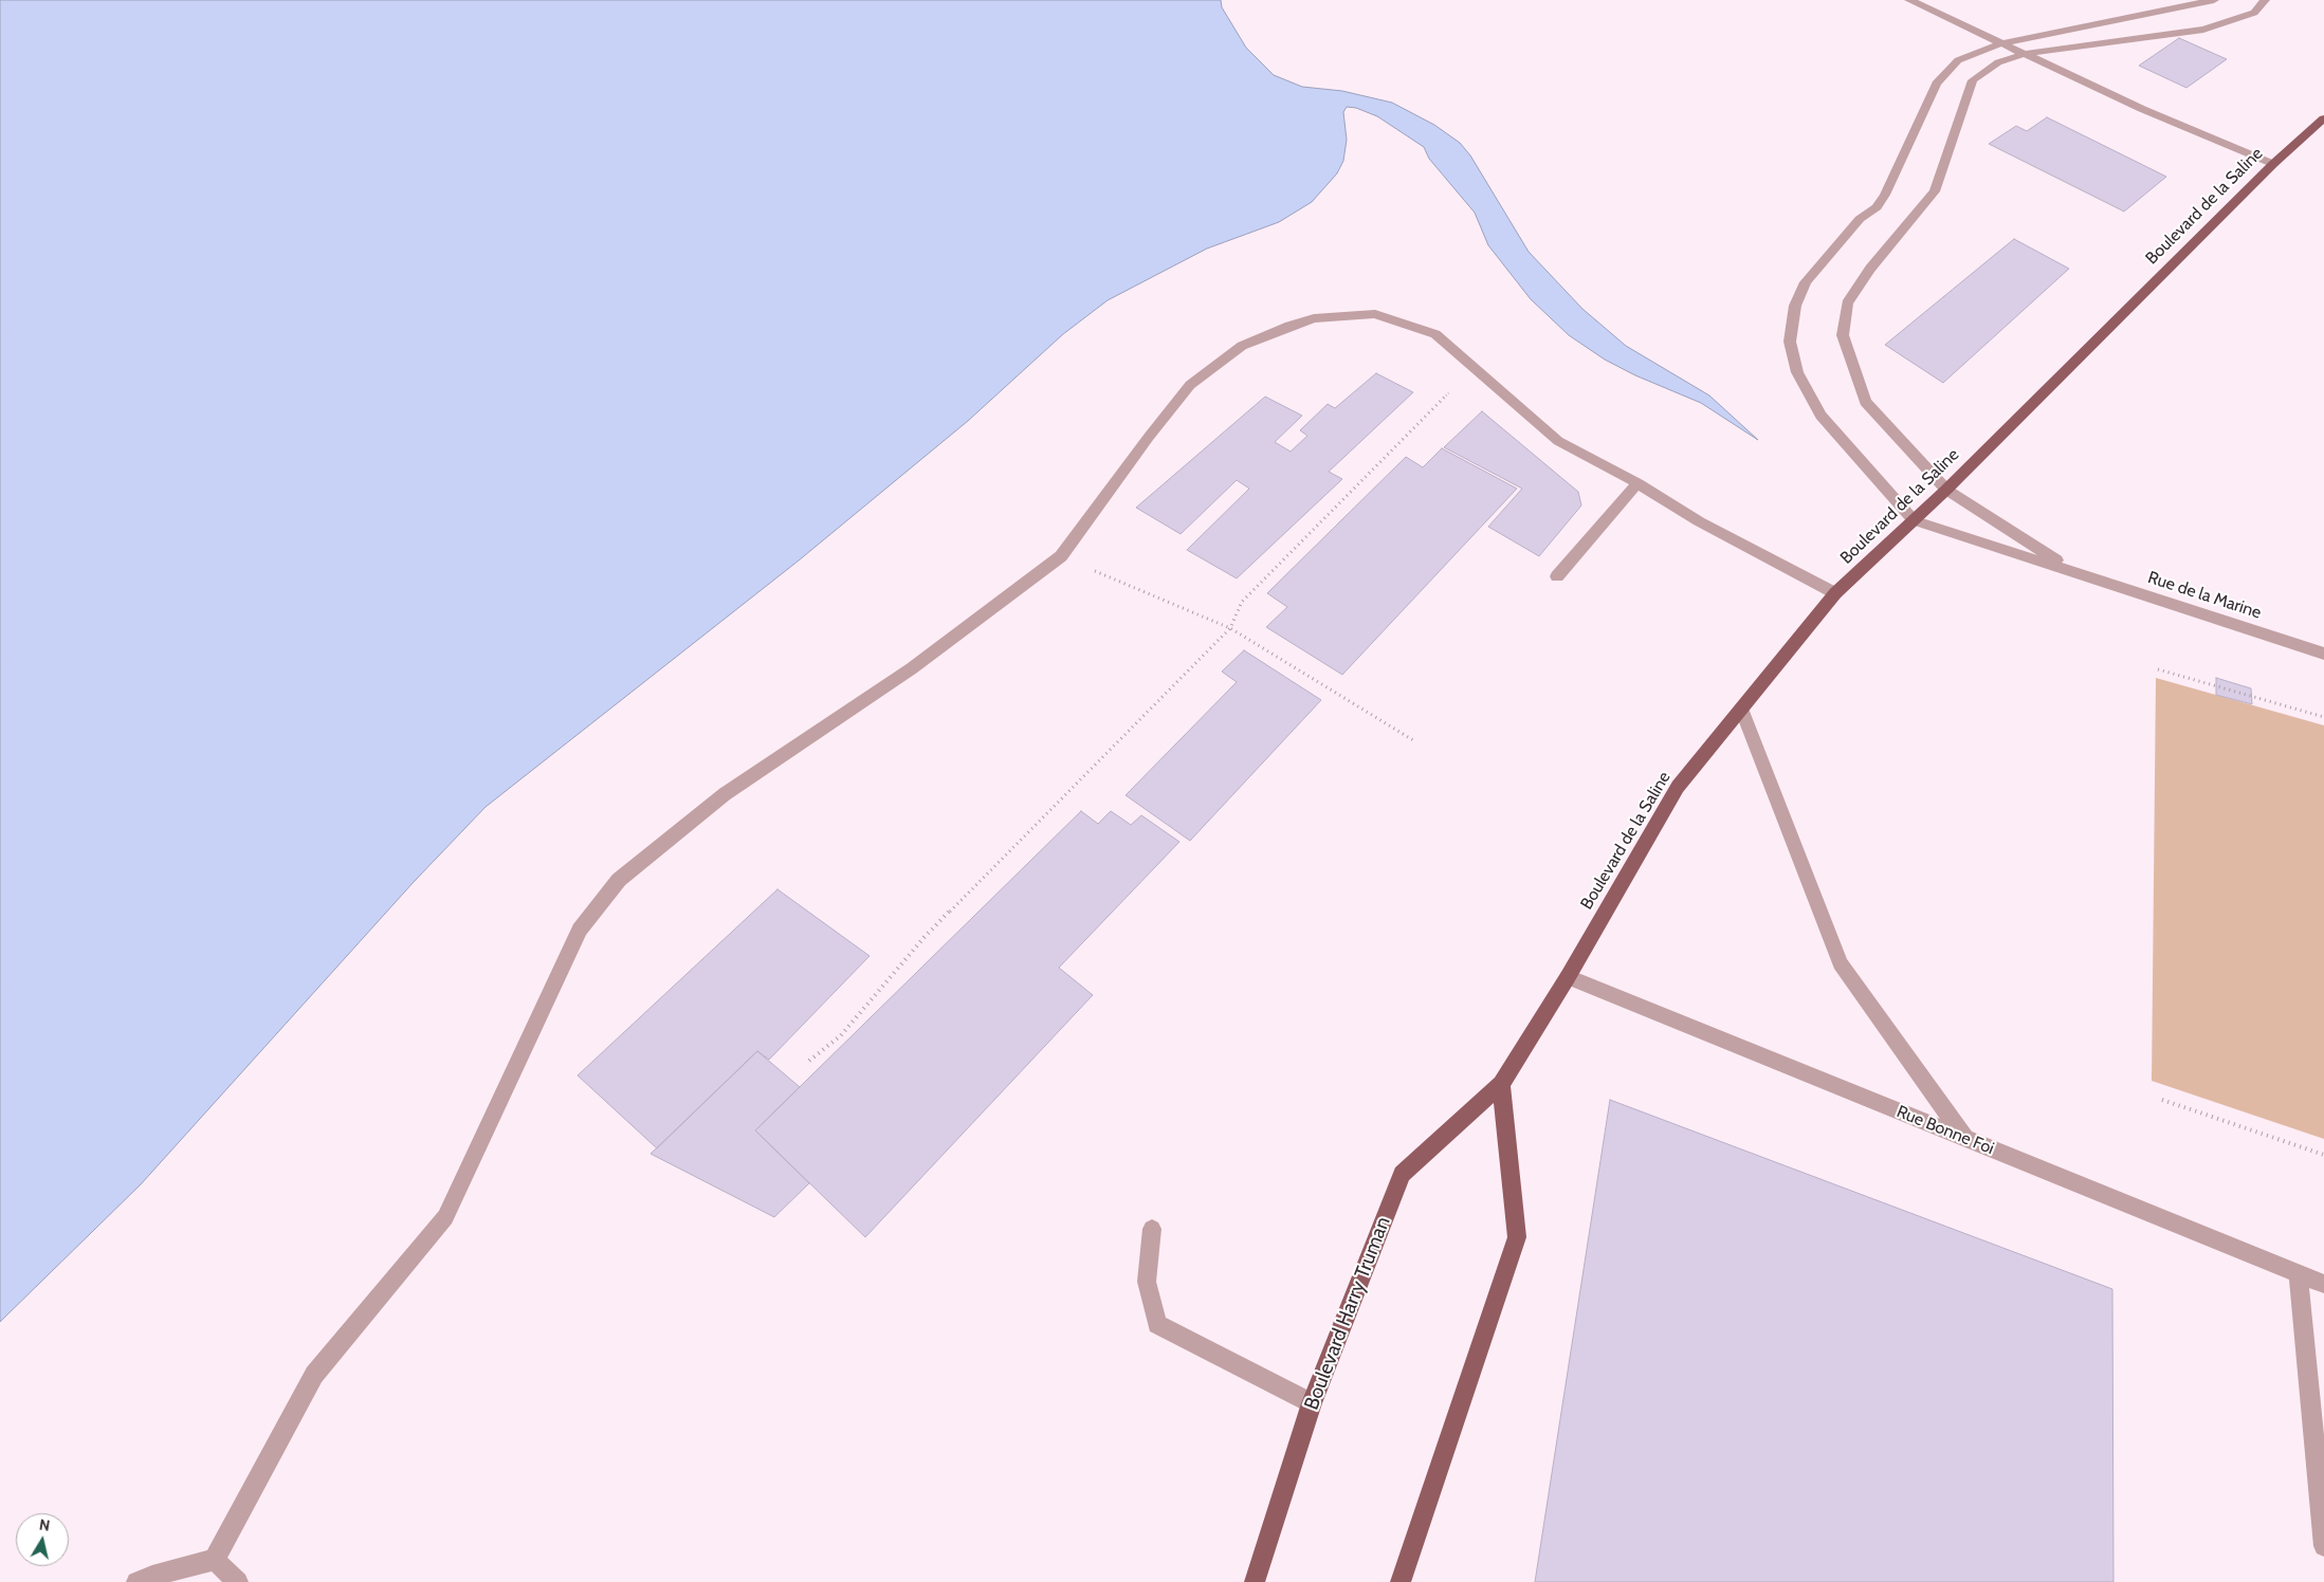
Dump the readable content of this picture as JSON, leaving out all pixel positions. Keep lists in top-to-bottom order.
{
  "streets": {
    "main road": ["Boulevard de la Saline", "Boulevard Harry Truman"],
    "street": ["Rue de la Marine", "Rue Bonne Foi"]
  },
  "crossings": [
    ["Boulevard de la Saline", "Rue de la Marine"],
    ["Boulevard de la Saline", "Rue Bonne Foi"],
    ["Boulevard de la Saline", "Boulevard Harry Truman"],
    ["Rue Bonne Foi", "Boulevard Harry Truman"]
  ],
  "north": "top"
}
